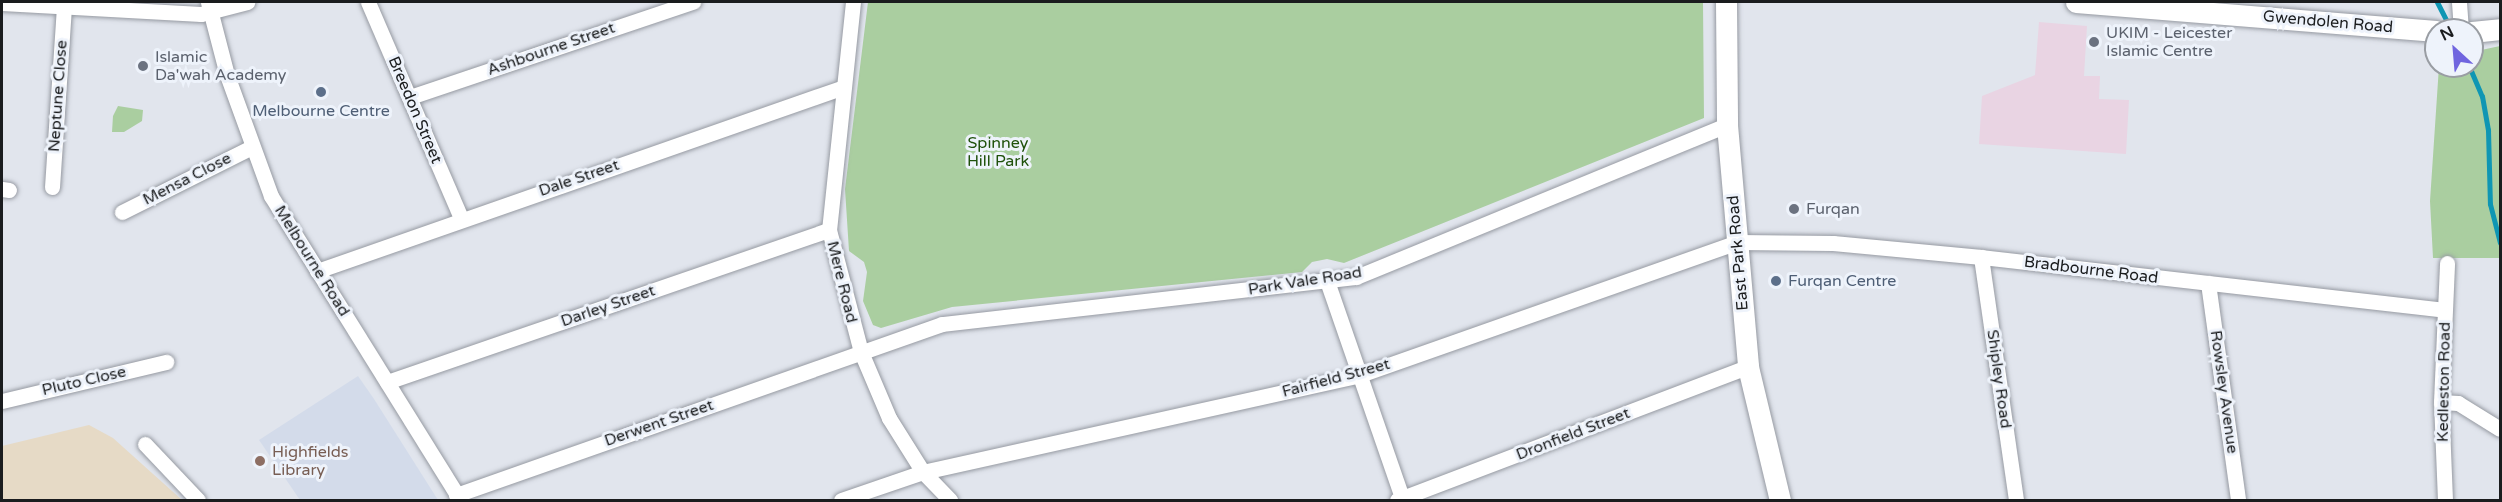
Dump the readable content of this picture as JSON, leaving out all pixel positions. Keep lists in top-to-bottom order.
{
  "streets": {
    "main road": ["Gwendolen Road", "East Park Road"],
    "street": [
      "Ashbourne Street",
      "Neptune Close",
      "Breedon Street",
      "Dale Street",
      "Mensa Close",
      "Melbourne Road",
      "Bradbourne Road",
      "Park Vale Road",
      "Mere Road",
      "Darley Street",
      "Fairfield Street",
      "Shipley Road",
      "Pluto Close",
      "Kedleston Road",
      "Rowsley Avenue",
      "Derwent Street",
      "Dronfield Street"
    ]
  },
  "crossings": [
    ["Ashbourne Street", "Breedon Street"],
    ["Breedon Street", "Dale Street"],
    ["Dale Street", "Melbourne Road"],
    ["Dale Street", "Mere Road"],
    ["Mensa Close", "Melbourne Road"],
    ["East Park Road", "Bradbourne Road"],
    ["East Park Road", "Park Vale Road"],
    ["East Park Road", "Fairfield Street"],
    ["East Park Road", "Dronfield Street"],
    ["Melbourne Road", "Darley Street"],
    ["Melbourne Road", "Derwent Street"],
    ["Bradbourne Road", "Fairfield Street"],
    ["Bradbourne Road", "Shipley Road"],
    ["Bradbourne Road", "Kedleston Road"],
    ["Bradbourne Road", "Rowsley Avenue"],
    ["Park Vale Road", "Mere Road"],
    ["Park Vale Road", "Derwent Street"],
    ["Mere Road", "Darley Street"],
    ["Mere Road", "Fairfield Street"],
    ["Mere Road", "Derwent Street"]
  ],
  "parks": ["Spinney Hill Park"],
  "places": [
    "UKIM - Leicester Islamic Centre",
    "Islamic Da'wah Academy",
    "Melbourne Centre",
    "Furqan",
    "Furqan Centre",
    "Highfields Library"
  ],
  "north": "top left"
}
